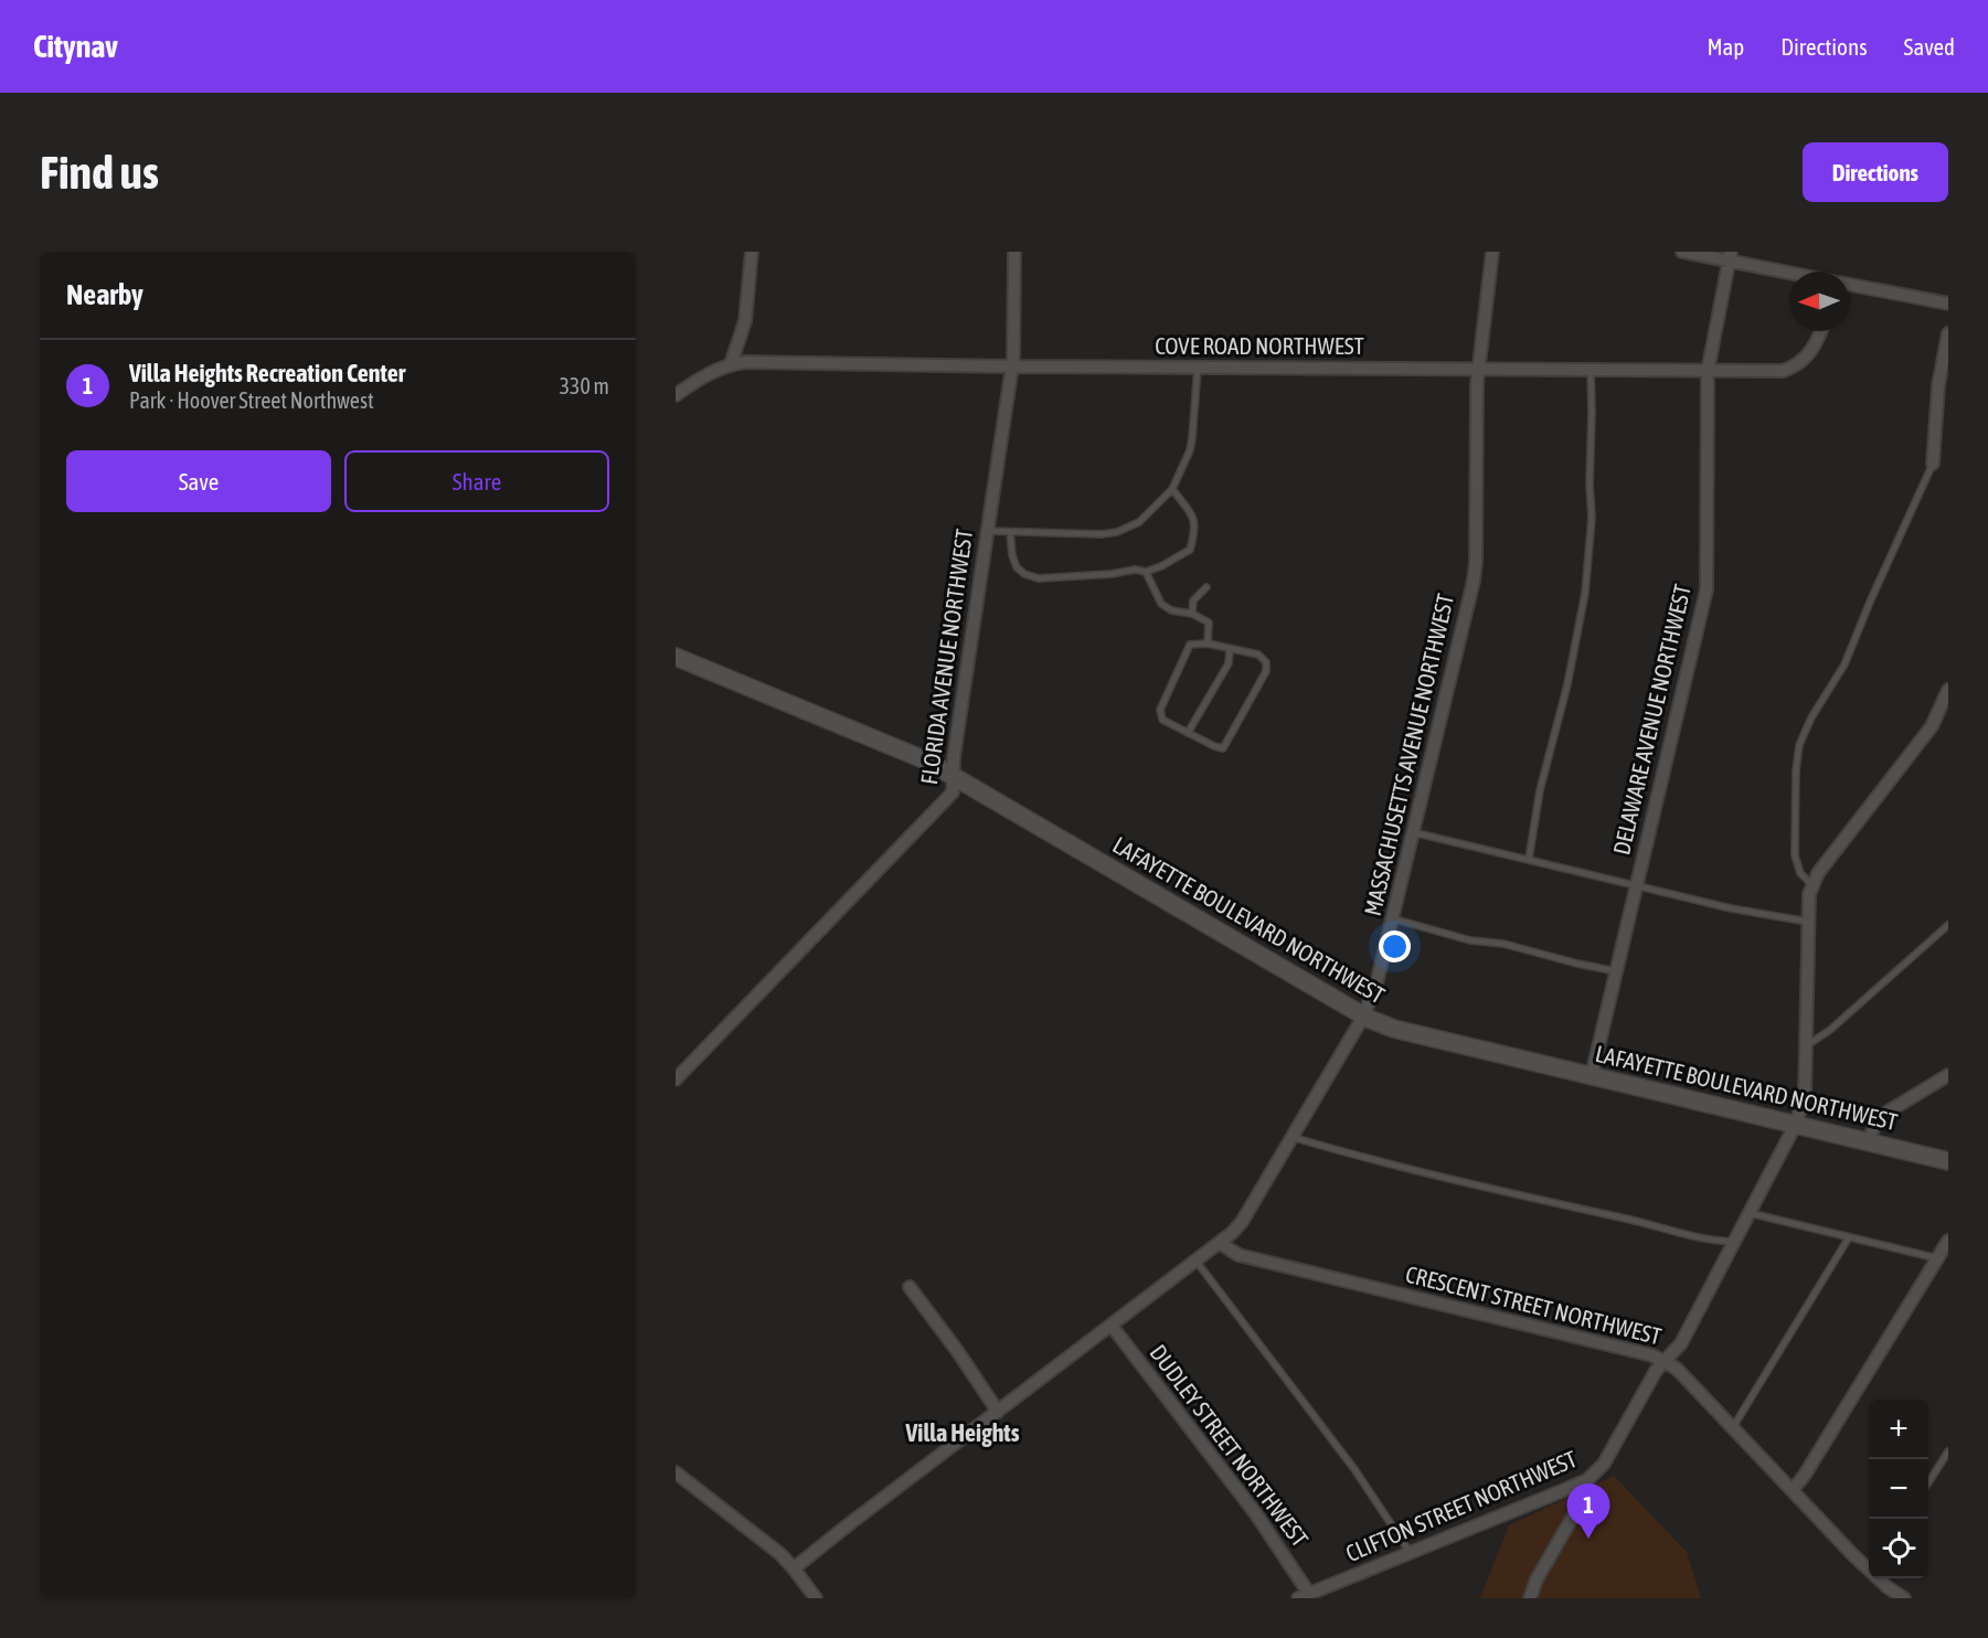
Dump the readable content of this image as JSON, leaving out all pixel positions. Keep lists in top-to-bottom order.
{
  "streets": {
    "main road": ["LAFAYETTE BOULEVARD NORTHWEST"],
    "street": [
      "COVE ROAD NORTHWEST",
      "FLORIDA AVENUE NORTHWEST",
      "DELAWARE AVENUE NORTHWEST",
      "MASSACHUSETTS AVENUE NORTHWEST",
      "CRESCENT STREET NORTHWEST",
      "DUDLEY STREET NORTHWEST",
      "CLIFTON STREET NORTHWEST"
    ]
  },
  "crossings": [
    ["COVE ROAD NORTHWEST", "FLORIDA AVENUE NORTHWEST"],
    ["COVE ROAD NORTHWEST", "DELAWARE AVENUE NORTHWEST"],
    ["COVE ROAD NORTHWEST", "MASSACHUSETTS AVENUE NORTHWEST"],
    ["FLORIDA AVENUE NORTHWEST", "LAFAYETTE BOULEVARD NORTHWEST"],
    ["DELAWARE AVENUE NORTHWEST", "LAFAYETTE BOULEVARD NORTHWEST"],
    ["MASSACHUSETTS AVENUE NORTHWEST", "LAFAYETTE BOULEVARD NORTHWEST"],
    ["MASSACHUSETTS AVENUE NORTHWEST", "CRESCENT STREET NORTHWEST"],
    ["MASSACHUSETTS AVENUE NORTHWEST", "DUDLEY STREET NORTHWEST"],
    ["LAFAYETTE BOULEVARD NORTHWEST", "CLIFTON STREET NORTHWEST"],
    ["CRESCENT STREET NORTHWEST", "CLIFTON STREET NORTHWEST"],
    ["DUDLEY STREET NORTHWEST", "CLIFTON STREET NORTHWEST"]
  ],
  "districts": ["Villa Heights"],
  "north": "left",
  "page": {
    "header": "Citynav",
    "nav": ["Map", "Directions", "Saved"],
    "buttons": [
      "Directions",
      ["Save", "Share"]
    ],
    "title": "Find us",
    "heading": "Nearby",
    "list": [
      {
        "mark": "1",
        "name": "Villa Heights Recreation Center",
        "note": "Park · Hoover Street Northwest",
        "value": "330 m"
      }
    ],
    "map_buttons": ["+", "−"],
    "pins": "1"
  }
}
